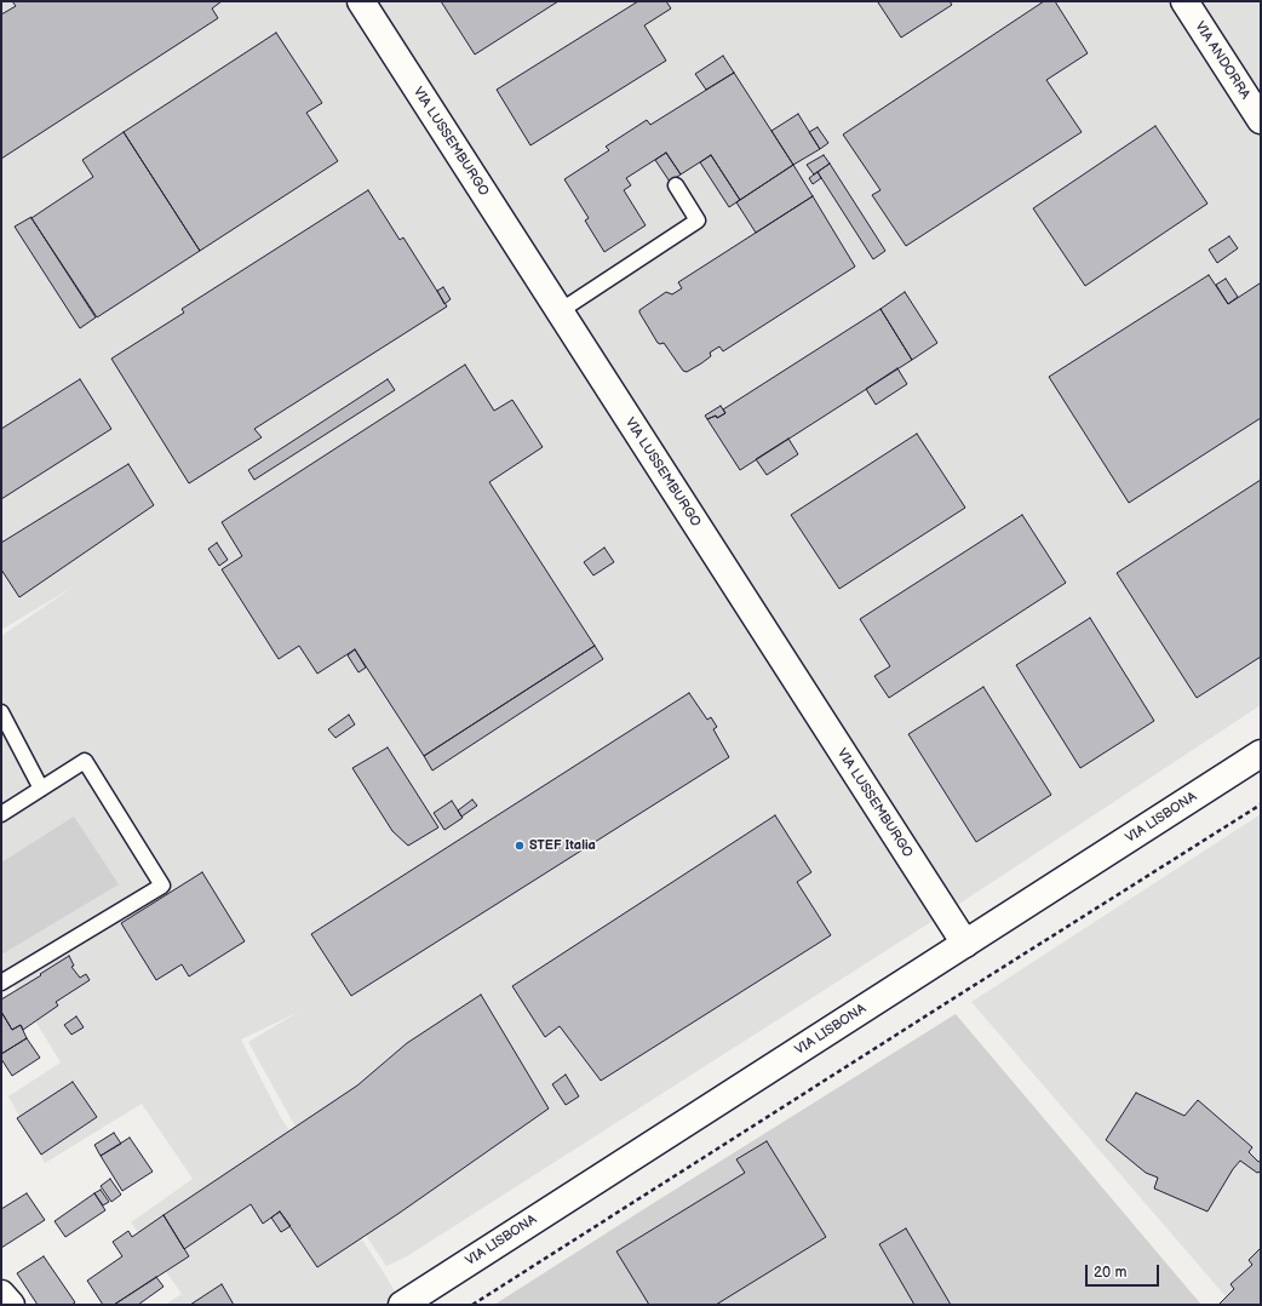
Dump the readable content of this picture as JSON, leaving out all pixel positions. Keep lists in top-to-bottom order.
{
  "streets": {
    "street": ["VIA ANDORRA", "VIA LUSSEMBURGO", "VIA LISBONA"]
  },
  "crossings": [
    ["VIA LUSSEMBURGO", "VIA LISBONA"]
  ],
  "places": ["STEF Italia"],
  "scale_bar": "20 m"
}
